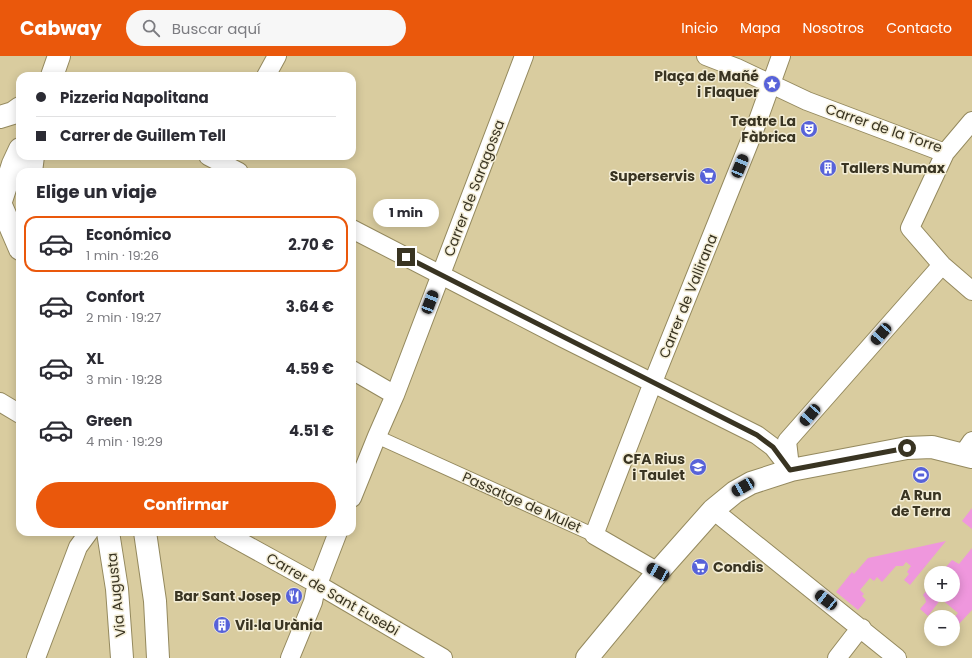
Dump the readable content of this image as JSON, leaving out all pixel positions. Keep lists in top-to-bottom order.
{
  "streets": {
    "street": [
      "Carrer de la Torre",
      "Carrer de Saragossa",
      "Carrer de Vallirana",
      "Passatge de Mulet",
      "Carrer de Sant Eusebi",
      "Via Augusta"
    ]
  },
  "crossings": [
    ["Carrer de la Torre", "Carrer de Vallirana"],
    ["Carrer de Vallirana", "Passatge de Mulet"]
  ],
  "places": {
    "place": ["Plaça de Mañé i Flaquer"],
    "theatre": ["Teatre La Fàbrica"],
    "building": ["Tallers Numax", "Vil·la Urània"],
    "supermarket": ["Superservis", "Condis"],
    "school or university": ["CFA Rius i Taulet"],
    "sports": ["A Run de Terra"],
    "restaurant": ["Bar Sant Josep"]
  },
  "page": {
    "header": "Cabway",
    "search": "Buscar aquí",
    "nav": [
      "Inicio",
      "Mapa",
      "Nosotros",
      "Contacto"
    ],
    "banner": ["Pizzeria Napolitana", "Carrer de Guillem Tell"],
    "heading": "Elige un viaje",
    "bubble": "1 min",
    "list": [
      {
        "name": "Económico",
        "note": "1 min · 19:26",
        "value": "2.70 €"
      },
      {
        "name": "Confort",
        "note": "2 min · 19:27",
        "value": "3.64 €"
      },
      {
        "name": "XL",
        "note": "3 min · 19:28",
        "value": "4.59 €"
      },
      {
        "name": "Green",
        "note": "4 min · 19:29",
        "value": "4.51 €"
      }
    ],
    "buttons": "Confirmar",
    "map_buttons": ["+", "−"]
  }
}
